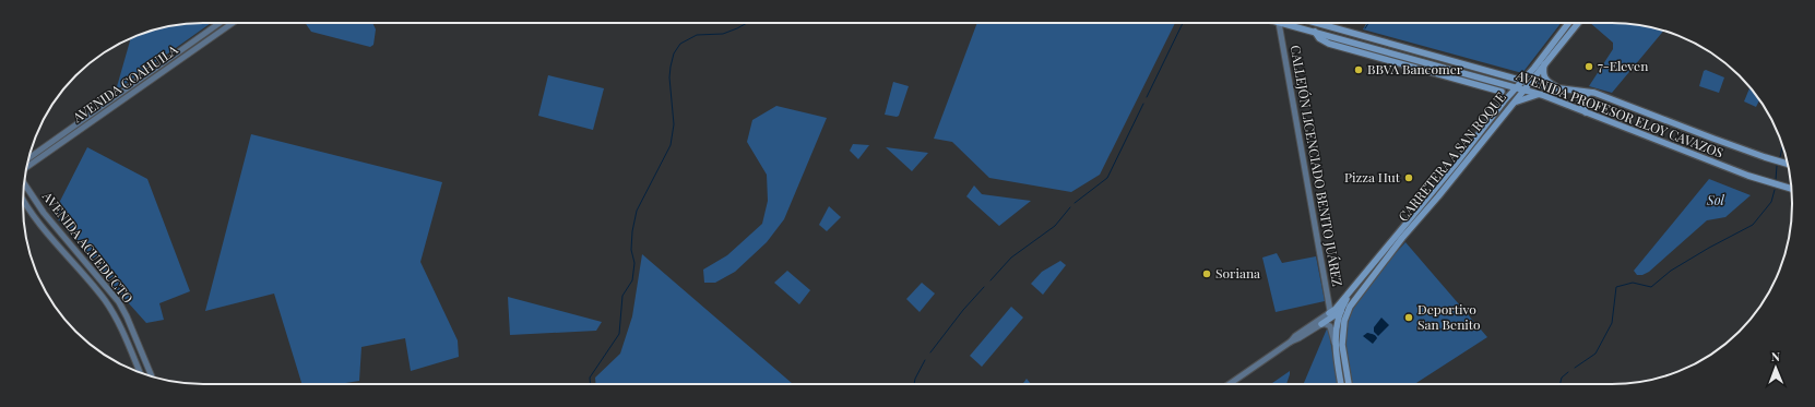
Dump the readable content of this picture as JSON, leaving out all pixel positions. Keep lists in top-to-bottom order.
{
  "streets": {
    "main road": ["AVENIDA PROFESOR ELOY CAVAZOS", "CARRETERA A SAN ROQUE"],
    "street": ["AVENIDA COAHUILA", "CALLEJÓN LICENCIADO BENITO JUÁREZ", "AVENIDA ACUEDUCTO"]
  },
  "crossings": [
    ["AVENIDA PROFESOR ELOY CAVAZOS", "CARRETERA A SAN ROQUE"],
    ["AVENIDA PROFESOR ELOY CAVAZOS", "CALLEJÓN LICENCIADO BENITO JUÁREZ"]
  ],
  "parks": ["Sol"],
  "places": [
    "7-Eleven",
    "BBVA Bancomer",
    "Pizza Hut",
    "Soriana",
    "Deportivo San Benito"
  ],
  "north": "top"
}
